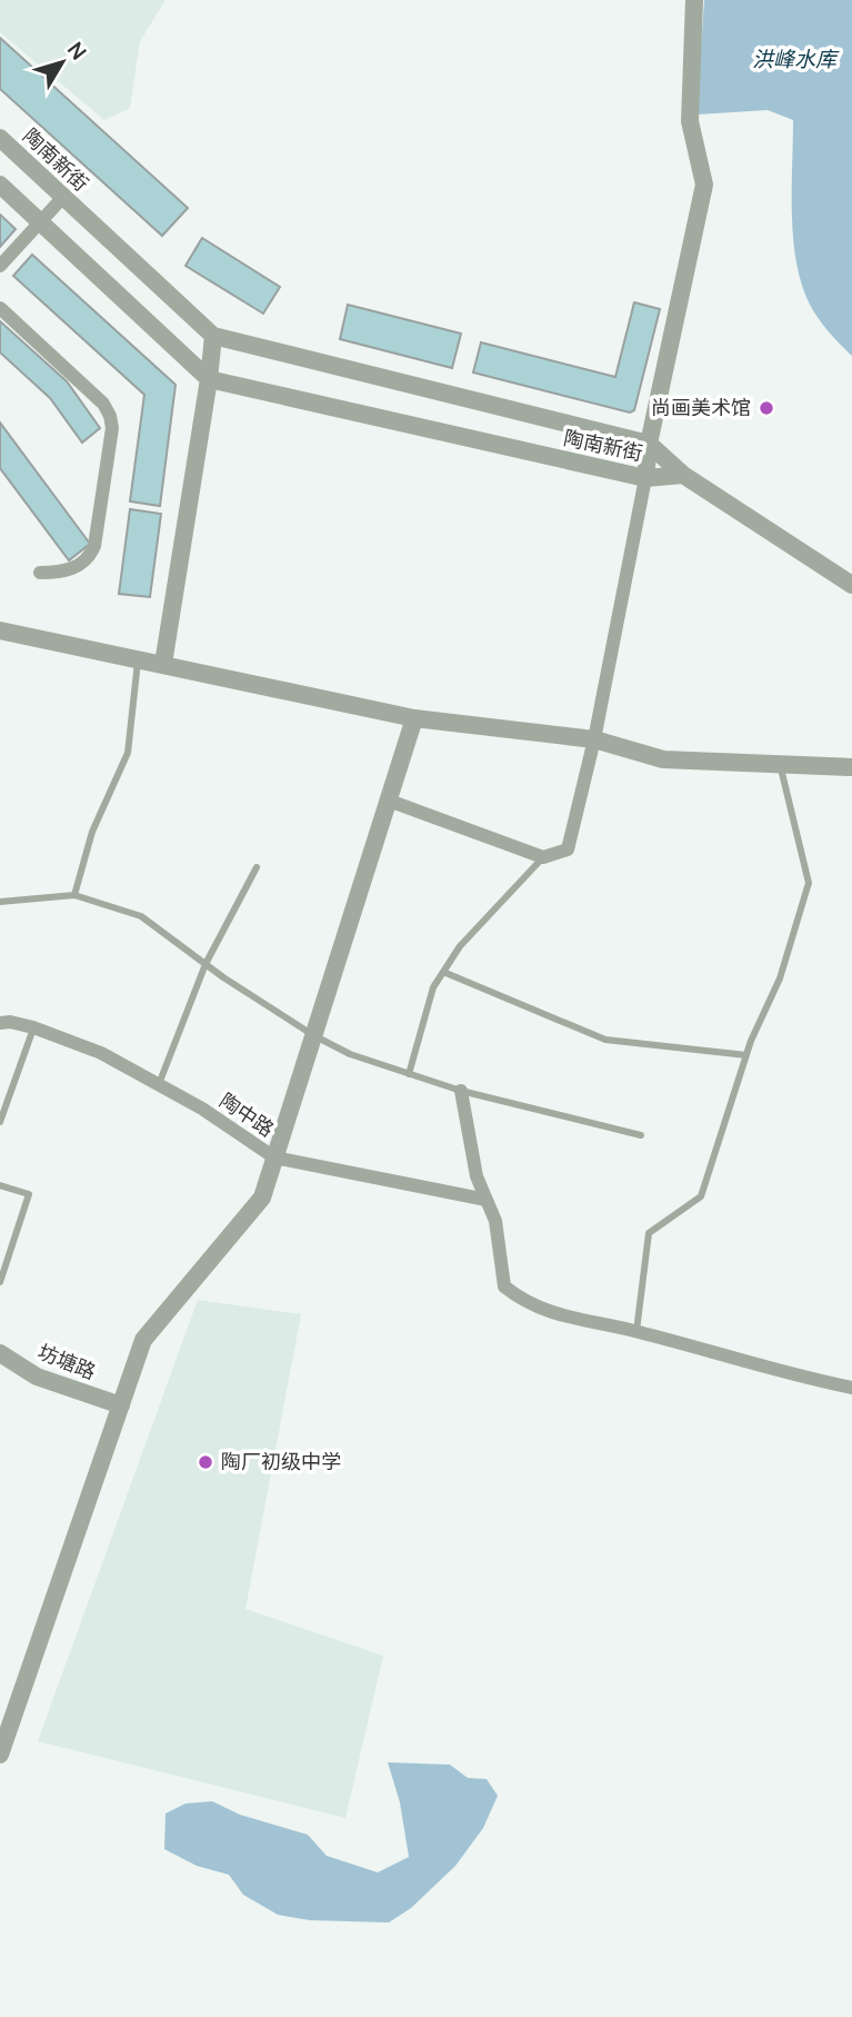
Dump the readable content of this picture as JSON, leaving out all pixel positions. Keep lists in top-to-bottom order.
{
  "streets": {
    "street": ["陶南新街", "陶中路", "坊塘路"]
  },
  "water": ["洪峰水库"],
  "places": ["尚画美术馆", "陶厂初级中学"],
  "north": "top right"
}
